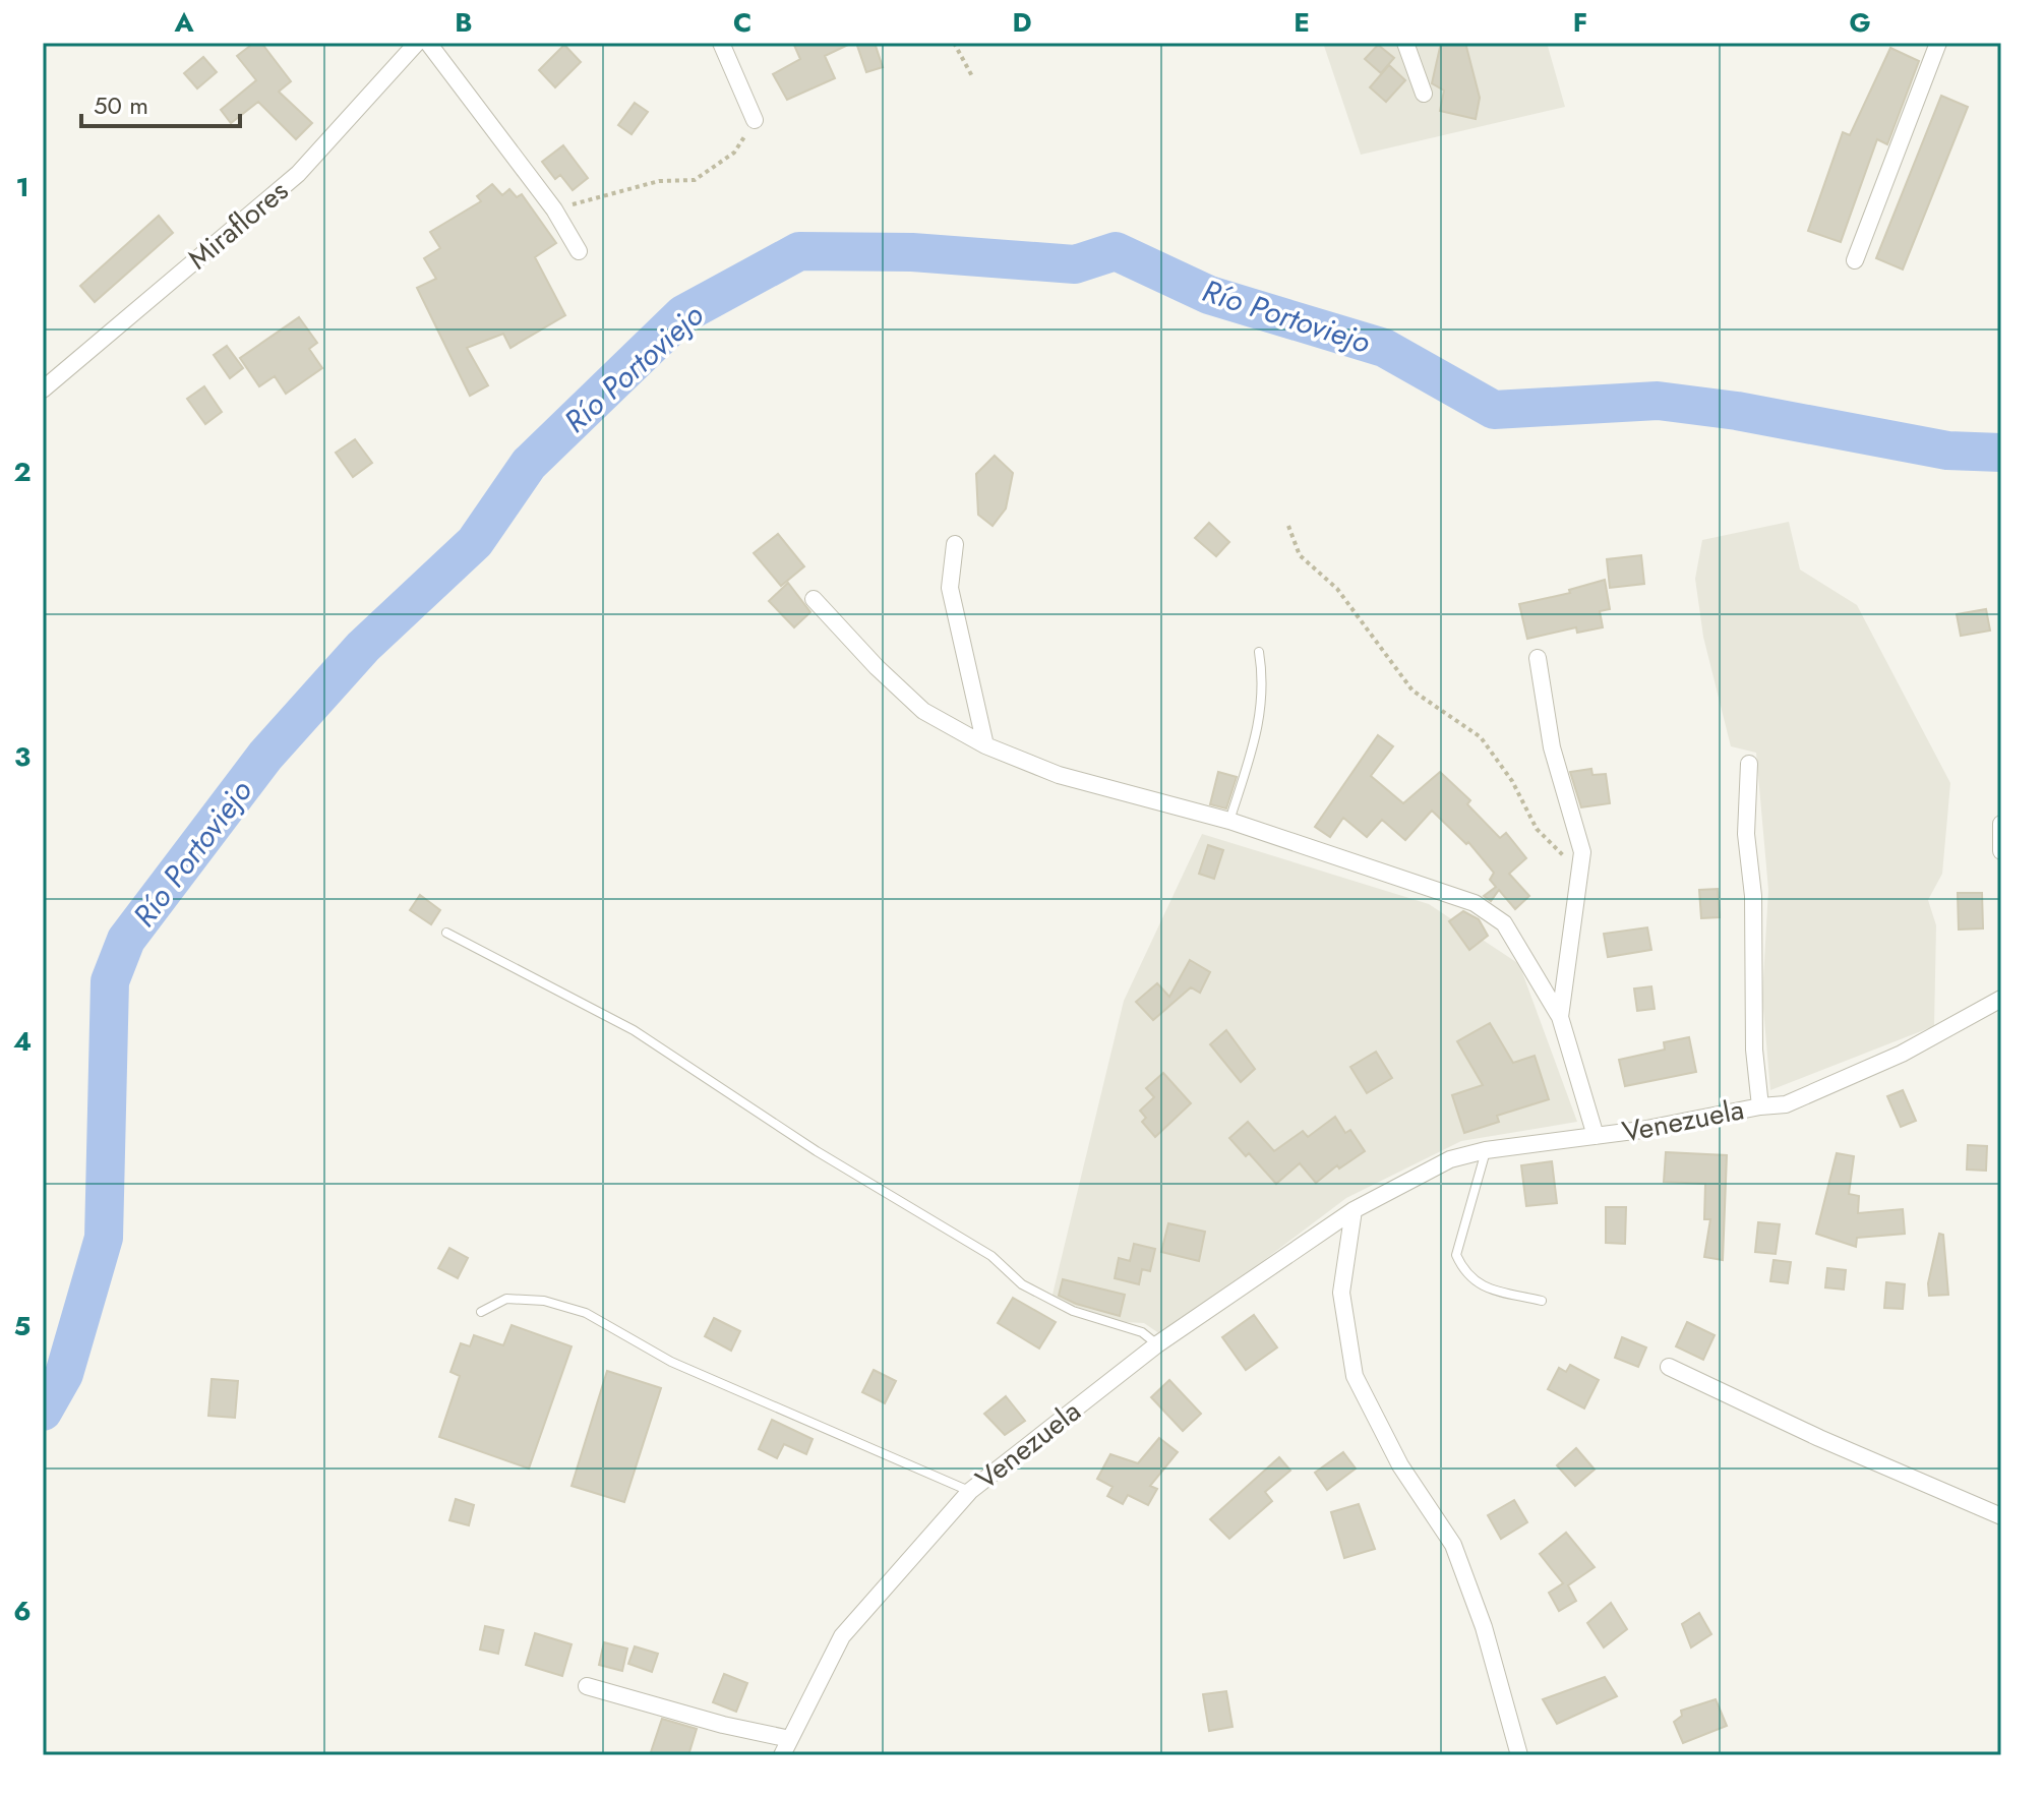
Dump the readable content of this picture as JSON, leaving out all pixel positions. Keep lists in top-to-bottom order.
{
  "streets": {
    "street": ["Miraflores", "Venezuela"]
  },
  "water": ["Río Portoviejo"],
  "scale_bar": "50 m",
  "grid": {
    "columns": [
      "A",
      "B",
      "C",
      "D",
      "E",
      "F",
      "G"
    ],
    "rows": [
      "1",
      "2",
      "3",
      "4",
      "5",
      "6"
    ]
  }
}
